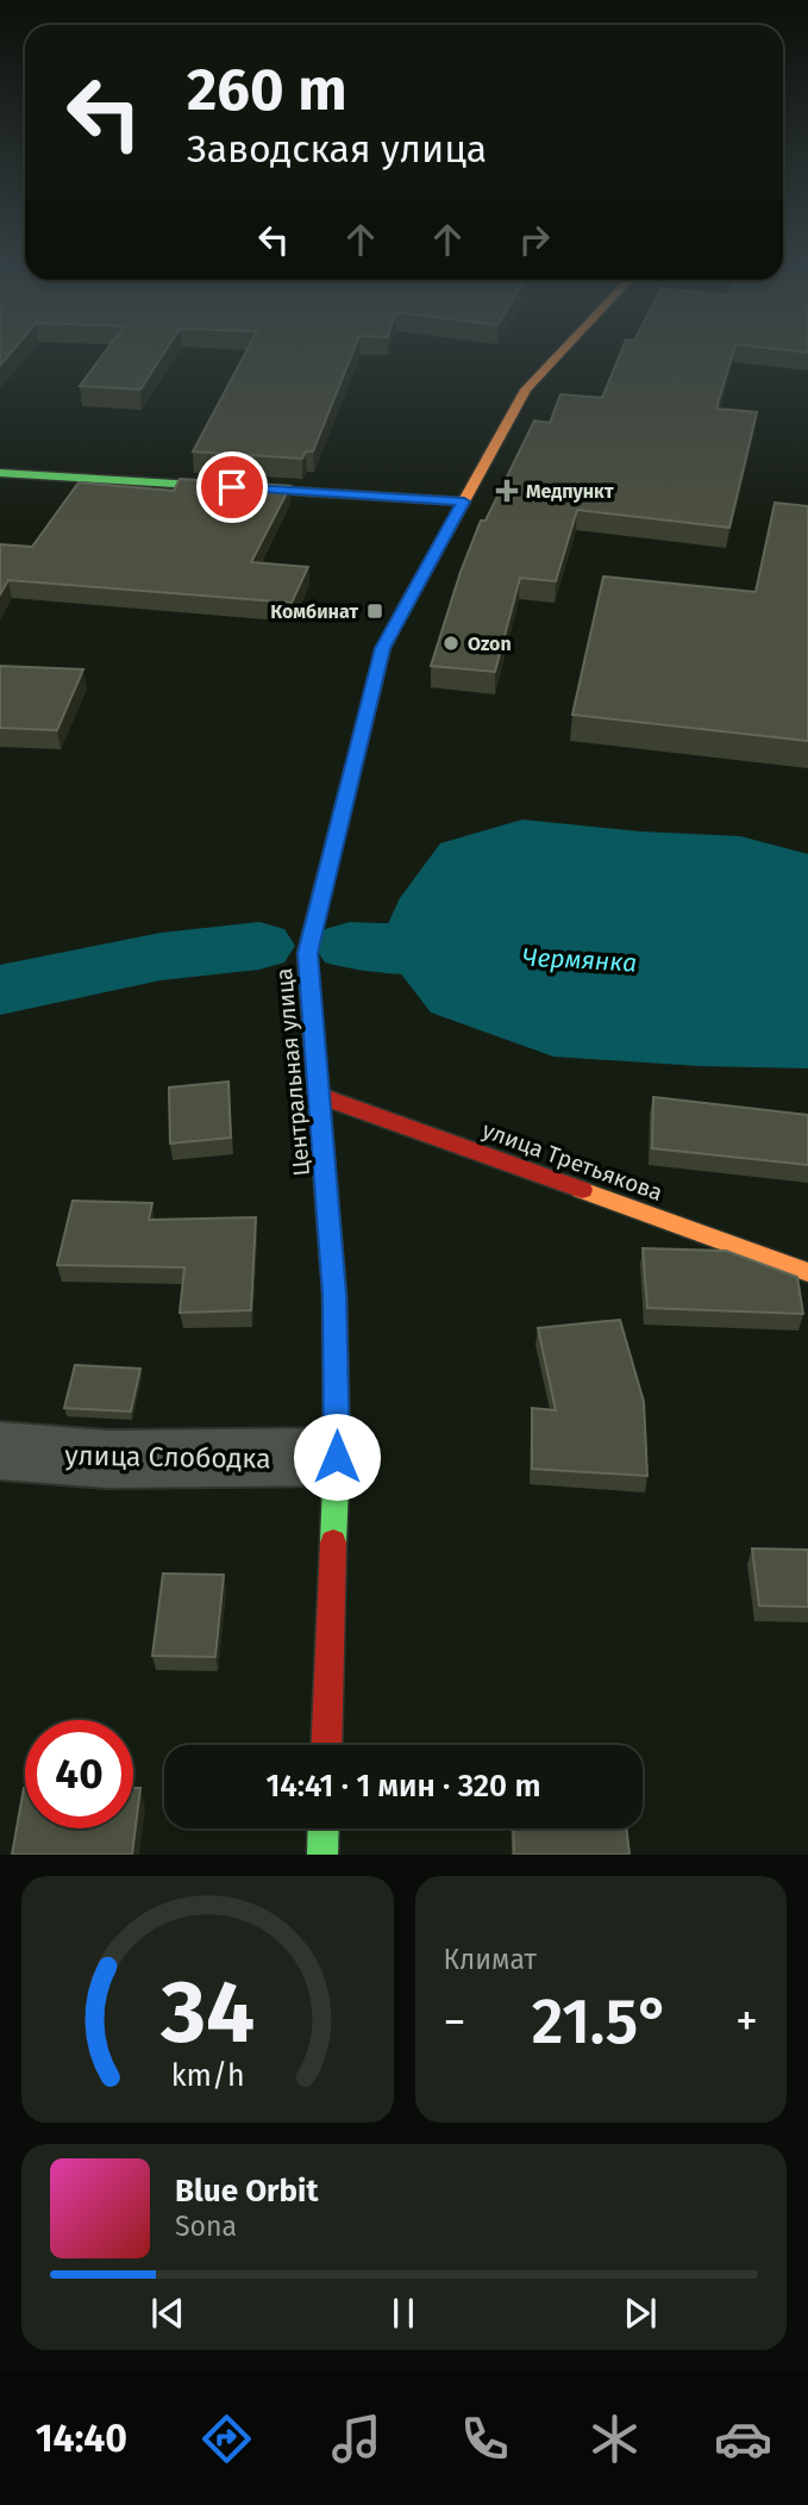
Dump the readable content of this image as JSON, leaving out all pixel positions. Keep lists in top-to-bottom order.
{
  "streets": {
    "street": ["Центральная улица", "улица Третьякова", "улица Слободка"]
  },
  "crossings": [
    ["Центральная улица", "улица Третьякова"],
    ["Центральная улица", "улица Слободка"]
  ],
  "water": ["Чермянка"],
  "places": {
    "health": ["Медпункт"],
    "transit": ["Комбинат"],
    "other": ["Ozon"]
  },
  "page": {
    "turn": ["260 m", "Заводская улица"],
    "limit": "40",
    "trip": "14:41 · 1 мин · 320 m",
    "tile": "Климат",
    "heat": ["−", "21.5°", "+"],
    "song": ["Blue Orbit", "Sona"],
    "tabs": "14:40",
    "gauge": ["34", "km/h"]
  }
}
